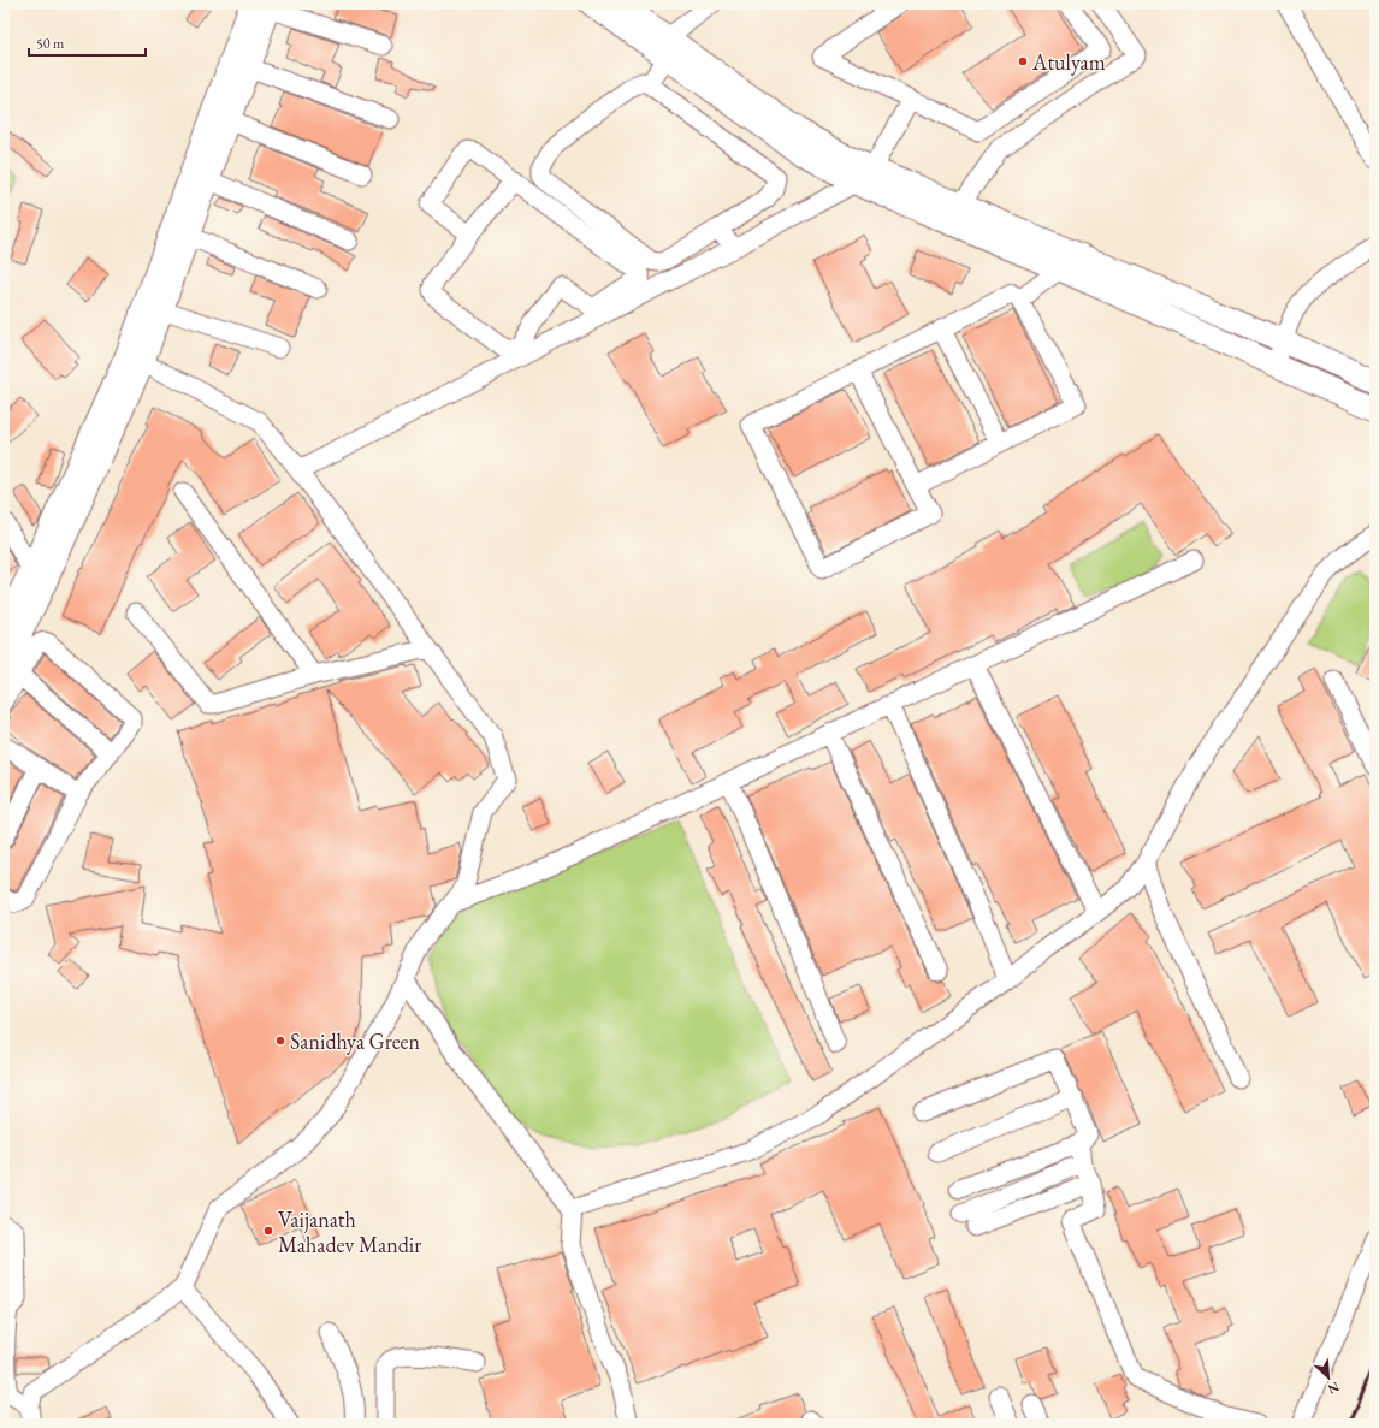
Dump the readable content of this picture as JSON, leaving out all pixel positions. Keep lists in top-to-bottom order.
{
  "places": ["Atulyam", "Sanidhya Green", "Vaijanath Mahadev Mandir"],
  "scale_bar": "50 m",
  "north": "bottom right"
}
